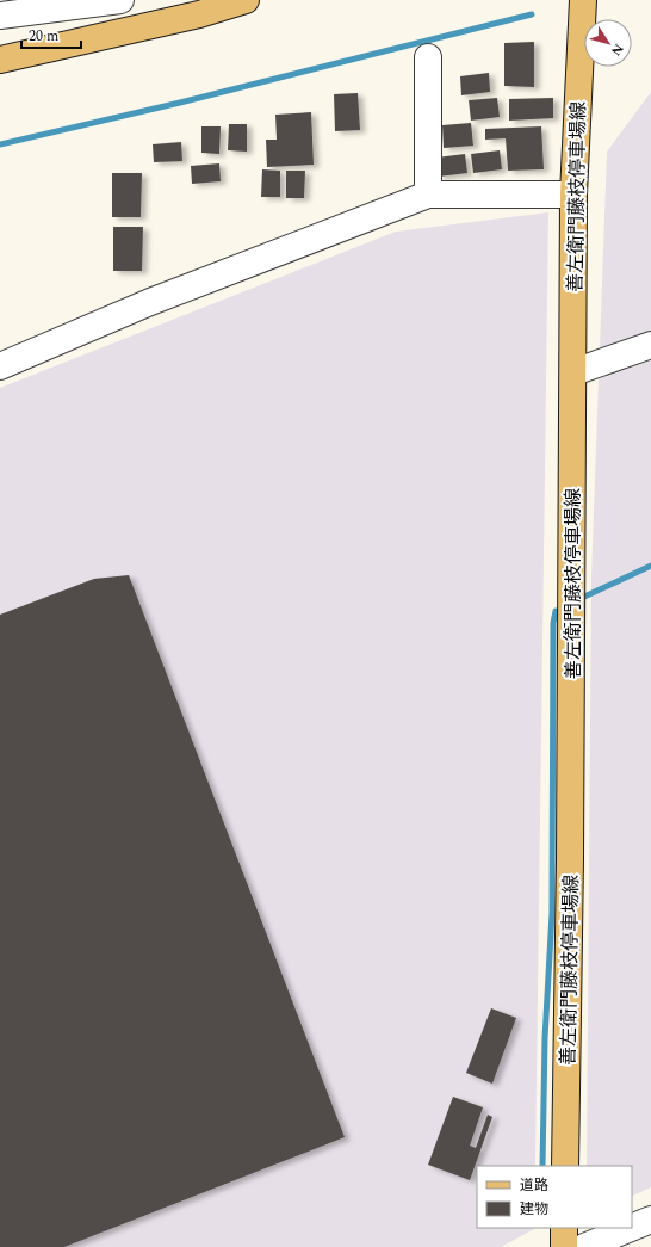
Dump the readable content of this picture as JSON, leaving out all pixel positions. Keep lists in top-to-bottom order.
{
  "streets": {
    "main road": ["善左衛門藤枝停車場線"]
  },
  "legend": ["道路", "建物"],
  "scale_bar": "20 m",
  "north": "bottom right"
}
